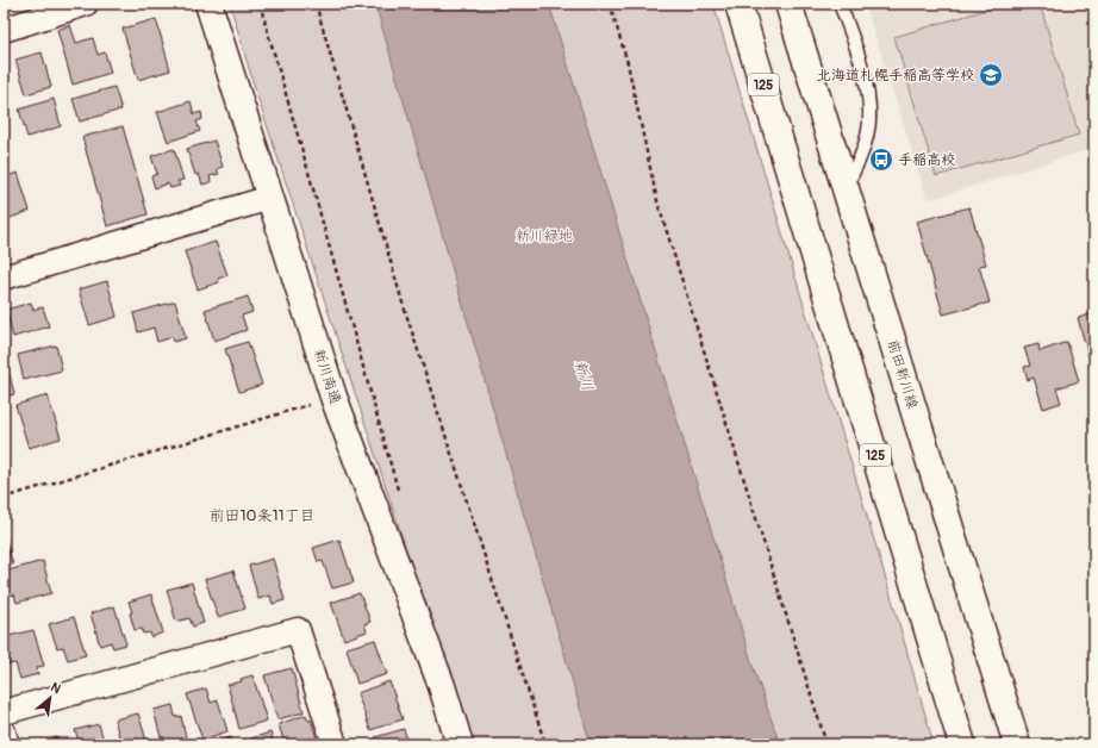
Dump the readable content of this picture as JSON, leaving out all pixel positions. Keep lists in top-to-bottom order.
{
  "streets": {
    "main road": ["125", "前田新川線", "新川南通"]
  },
  "districts": ["前田10条11丁目"],
  "water": ["新川"],
  "parks": ["新川緑地"],
  "places": {
    "school or university": ["北海道札幌手稲高等学校"],
    "bus stop": ["手稲高校"]
  },
  "north": "top right"
}
